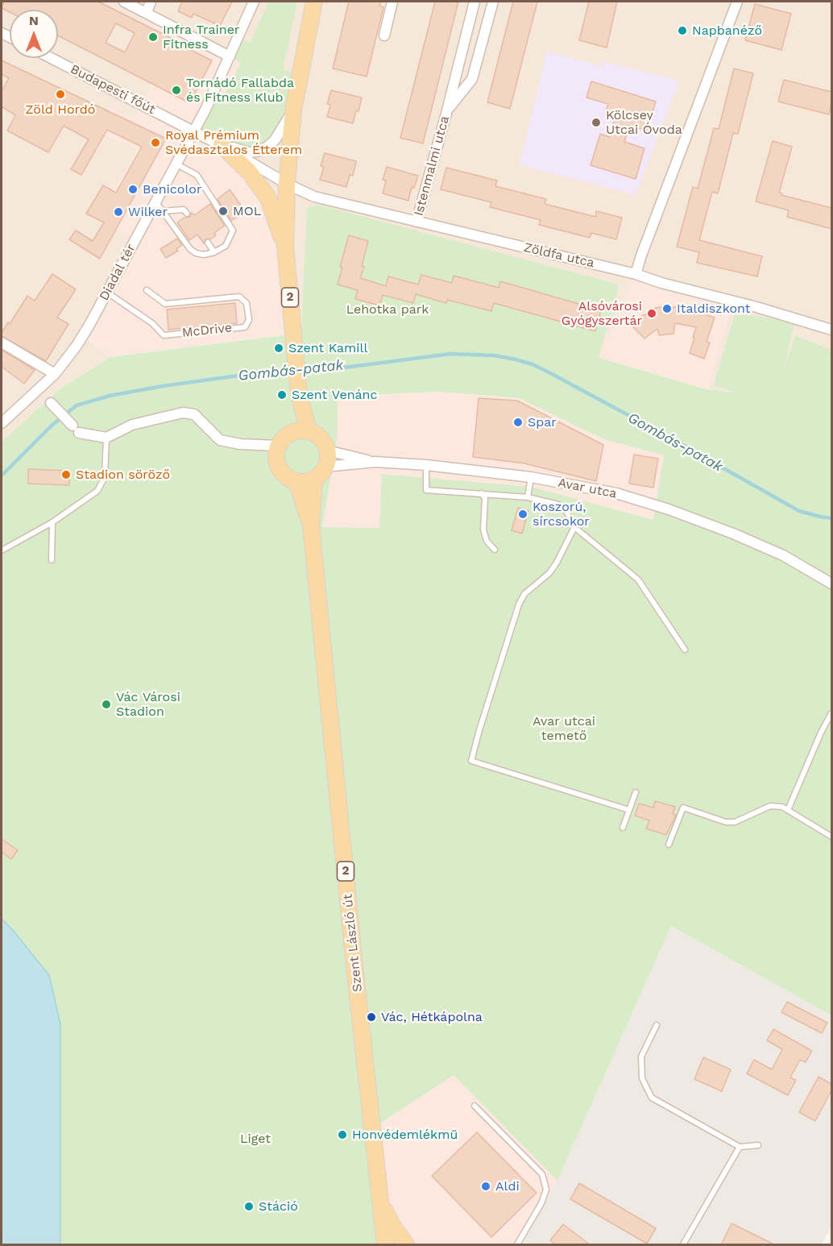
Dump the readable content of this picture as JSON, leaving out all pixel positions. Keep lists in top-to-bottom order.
{
  "streets": {
    "main road": ["2", "Szent László út"],
    "street": [
      "Budapesti főút",
      "Istenmalmi utca",
      "Zöldfa utca",
      "Diadal tér",
      "Avar utca"
    ],
    "lane": ["McDrive"]
  },
  "crossings": [
    ["Budapesti főút", "Diadal tér"],
    ["Istenmalmi utca", "Zöldfa utca"],
    ["Zöldfa utca", "2"],
    ["Diadal tér", "McDrive"],
    ["2", "Avar utca"],
    ["2", "Szent László út"]
  ],
  "water": ["Gombás-patak"],
  "parks": ["Lehotka park", "Avar utcai temető", "Liget"],
  "places": [
    "Napbanéző",
    "Infra Trainer Fitness",
    "Tornádó Fallabda és Fitness Klub",
    "Zöld Hordó",
    "Kölcsey Utcai Óvoda",
    "Royal Prémium Svédasztalos Étterem",
    "Benicolor",
    "MOL",
    "Wilker",
    "Italdiszkont",
    "Alsóvárosi Gyógyszertár",
    "Szent Kamill",
    "Szent Venánc",
    "Spar",
    "Stadion söröző",
    "Koszorú, sírcsokor",
    "Vác Városi Stadion",
    "Vác, Hétkápolna",
    "Honvédemlékmű",
    "Aldi",
    "Stáció"
  ],
  "north": "top"
}
